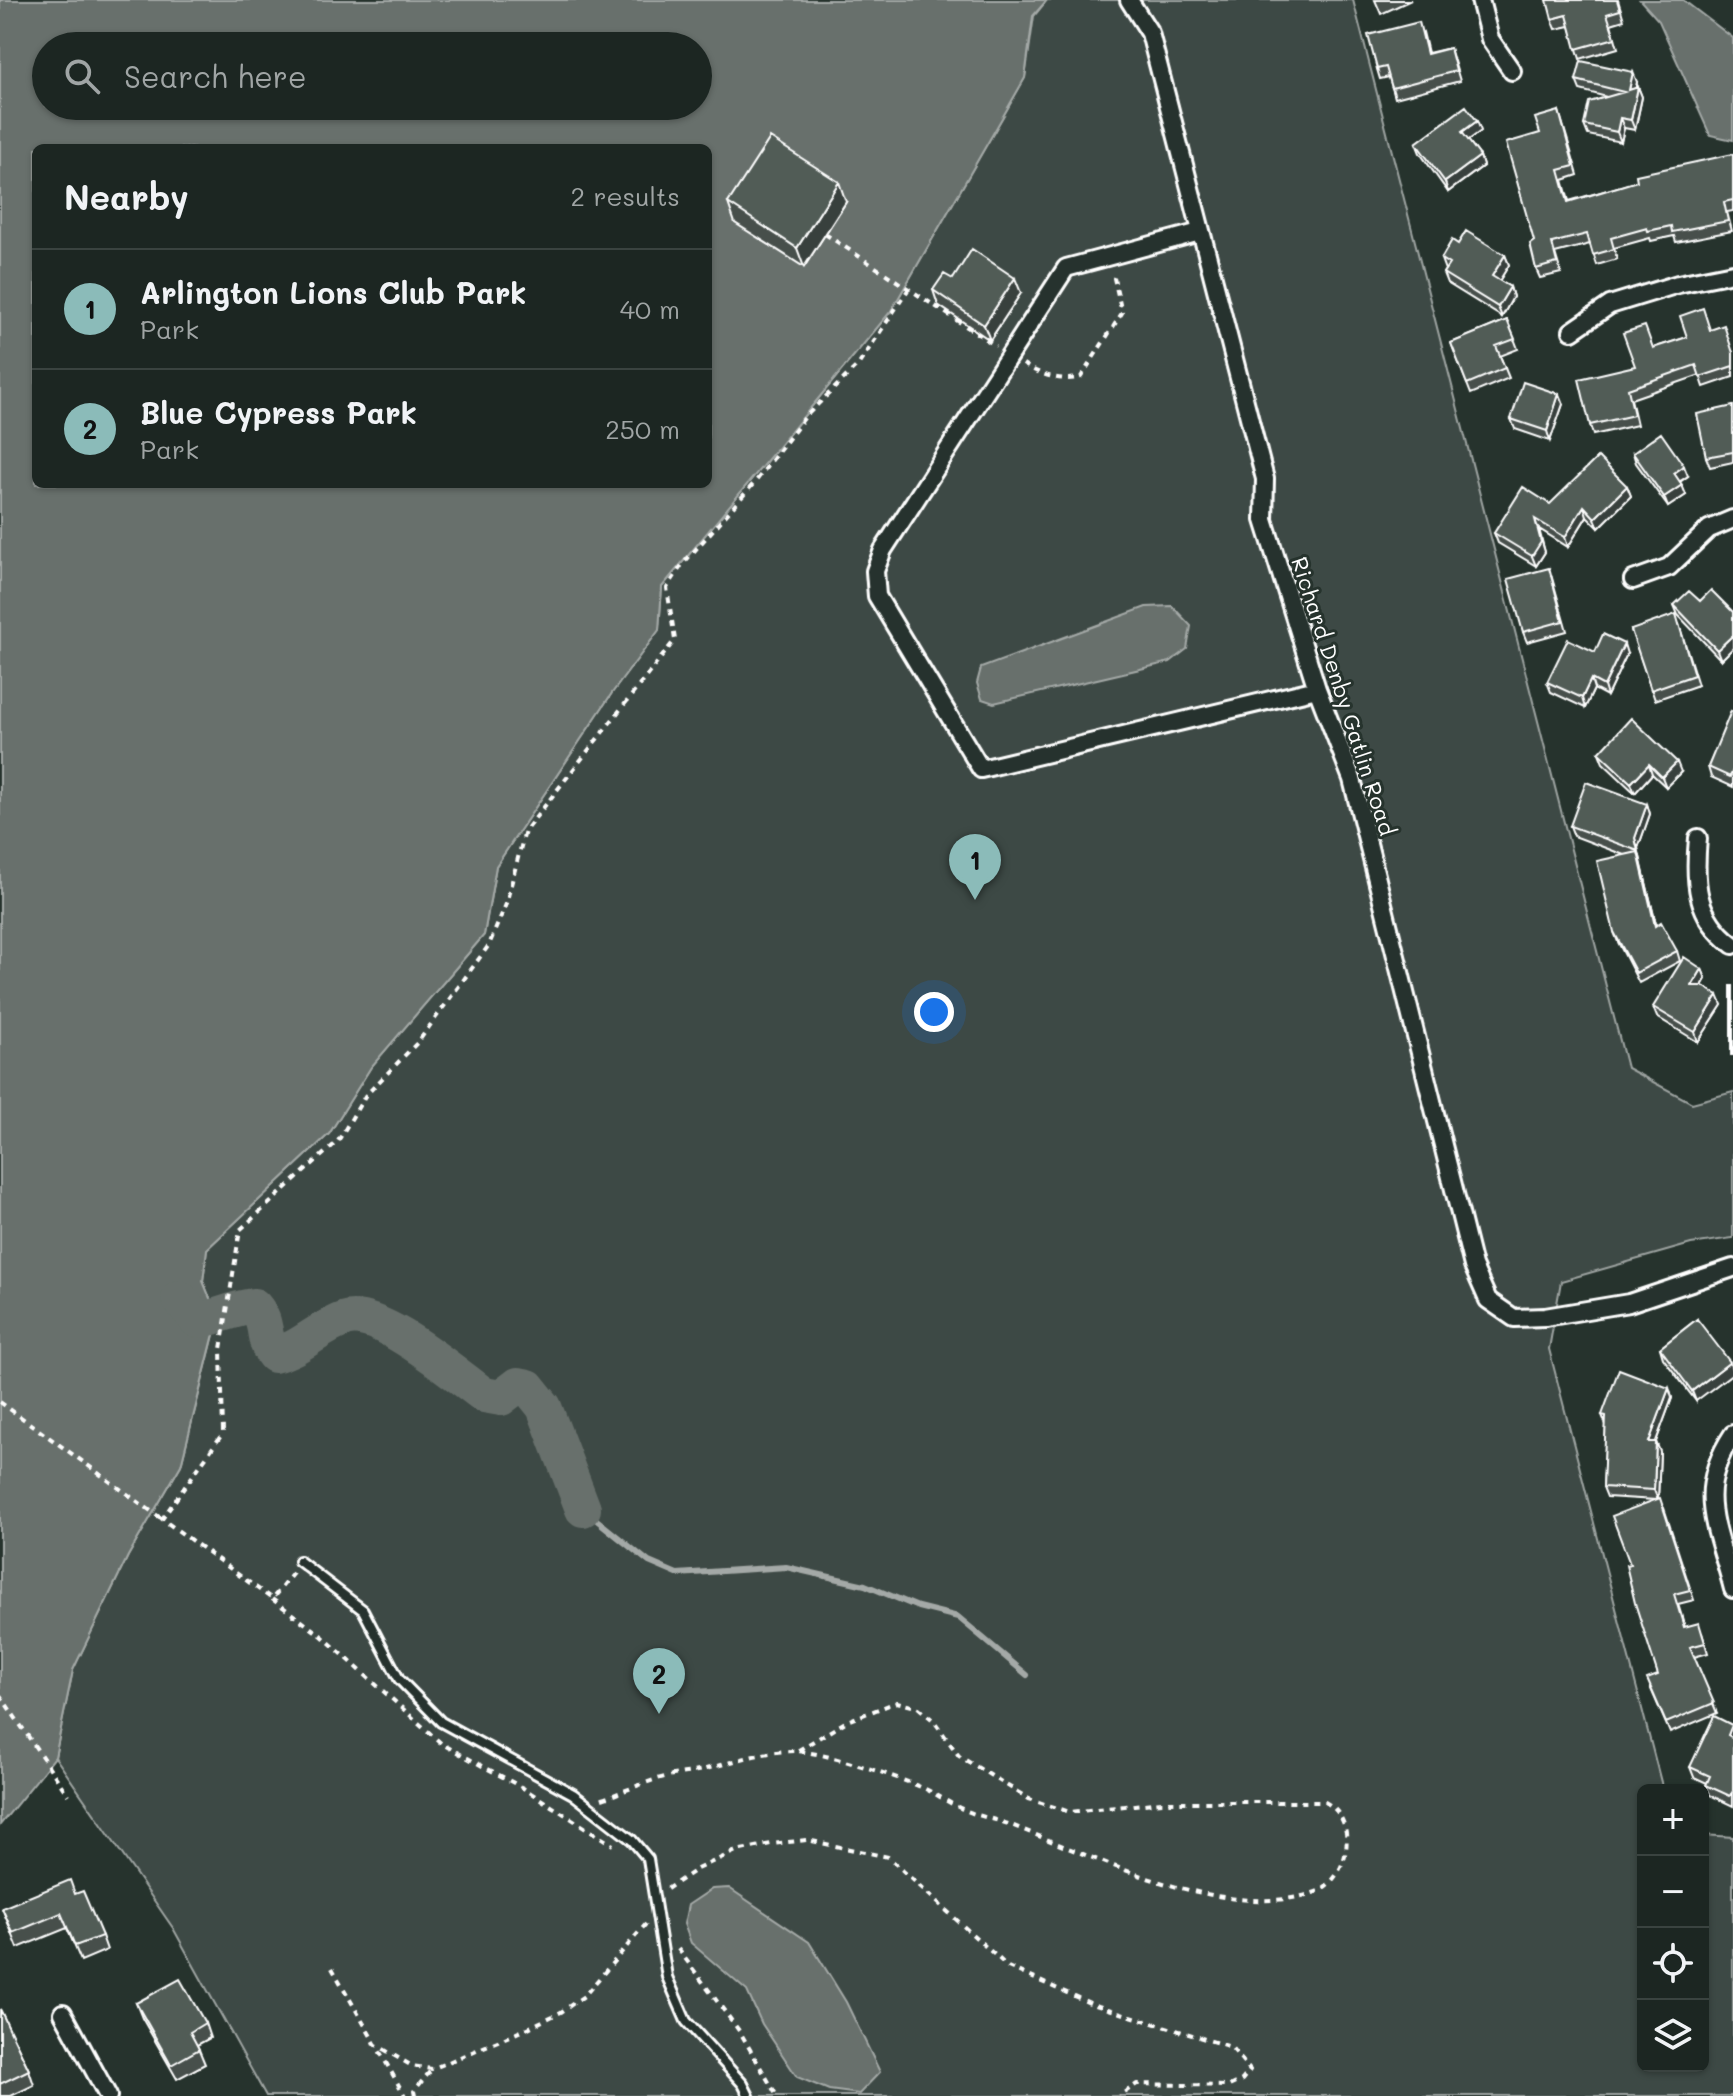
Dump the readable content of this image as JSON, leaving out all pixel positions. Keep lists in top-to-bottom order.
{
  "streets": {
    "street": ["Richard Denby Gatlin Road"]
  },
  "page": {
    "search": "Search here",
    "heading": ["Nearby", "2 results"],
    "list": [
      {
        "mark": "1",
        "name": "Arlington Lions Club Park",
        "note": "Park",
        "value": "40 m"
      },
      {
        "mark": "2",
        "name": "Blue Cypress Park",
        "note": "Park",
        "value": "250 m"
      }
    ],
    "pins": ["1", "2"],
    "map_buttons": ["+", "−"]
  }
}
